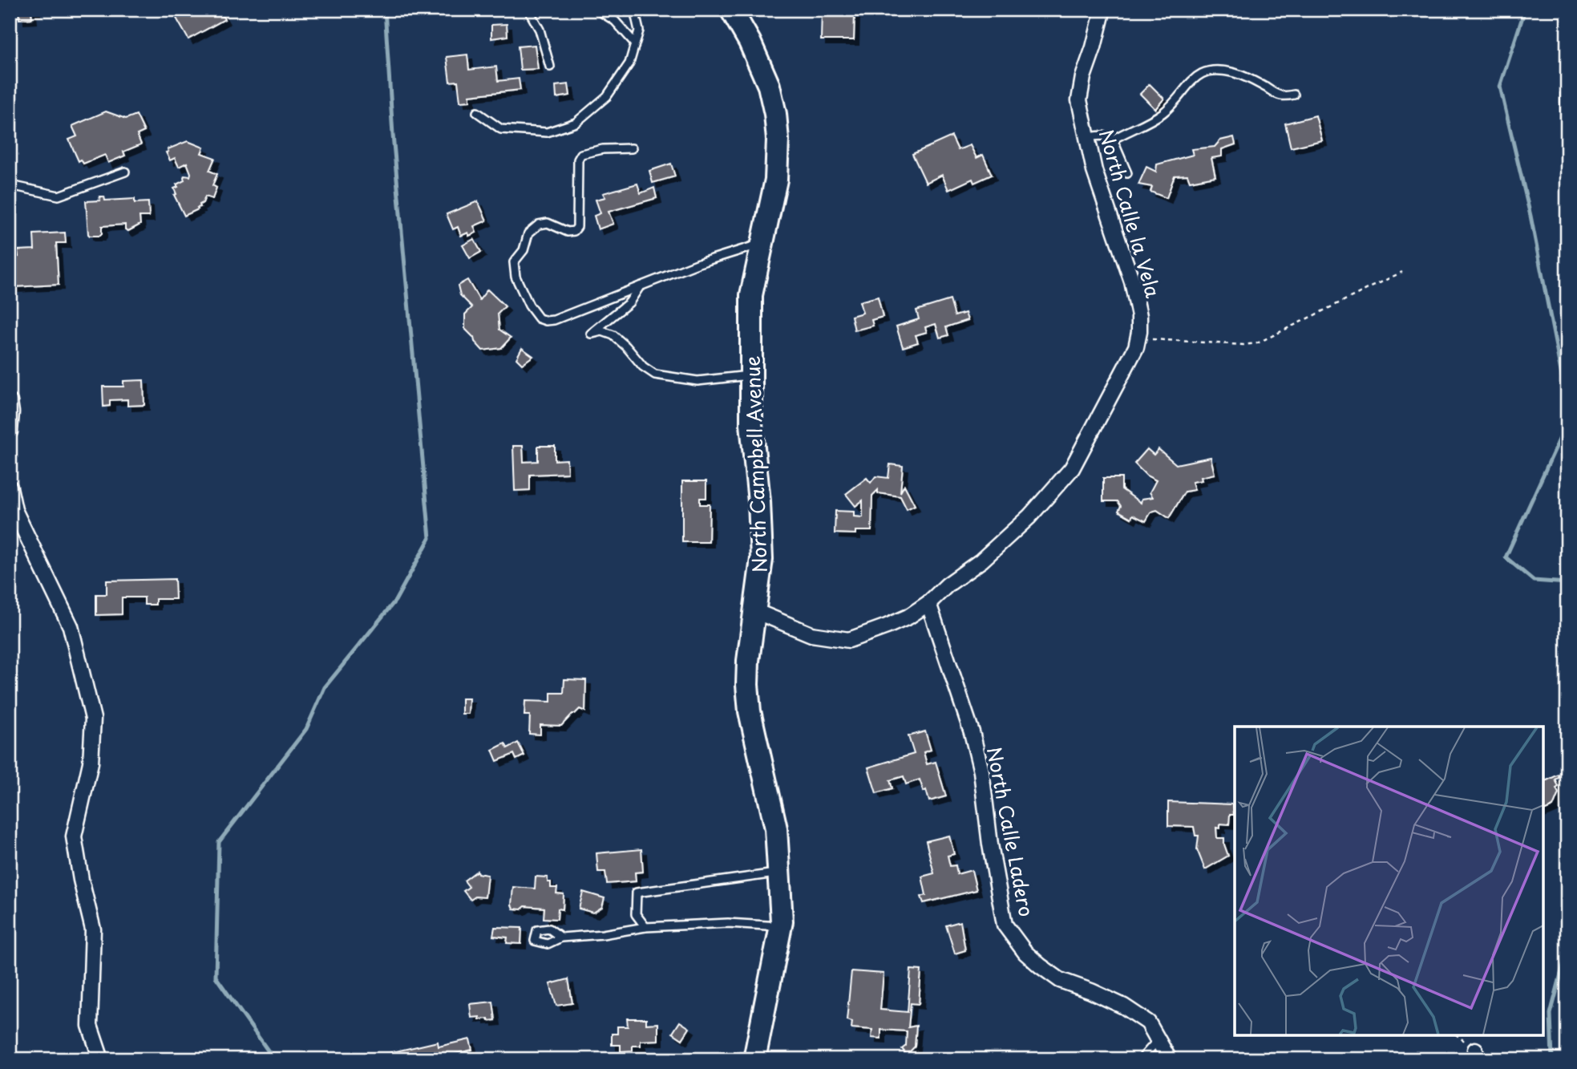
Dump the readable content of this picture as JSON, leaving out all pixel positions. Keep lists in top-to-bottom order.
{
  "streets": {
    "main road": ["North Campbell Avenue"],
    "street": ["North Calle la Vela", "North Calle Ladero"]
  },
  "crossings": [
    ["North Calle la Vela", "North Campbell Avenue"],
    ["North Calle la Vela", "North Calle Ladero"]
  ]
}
